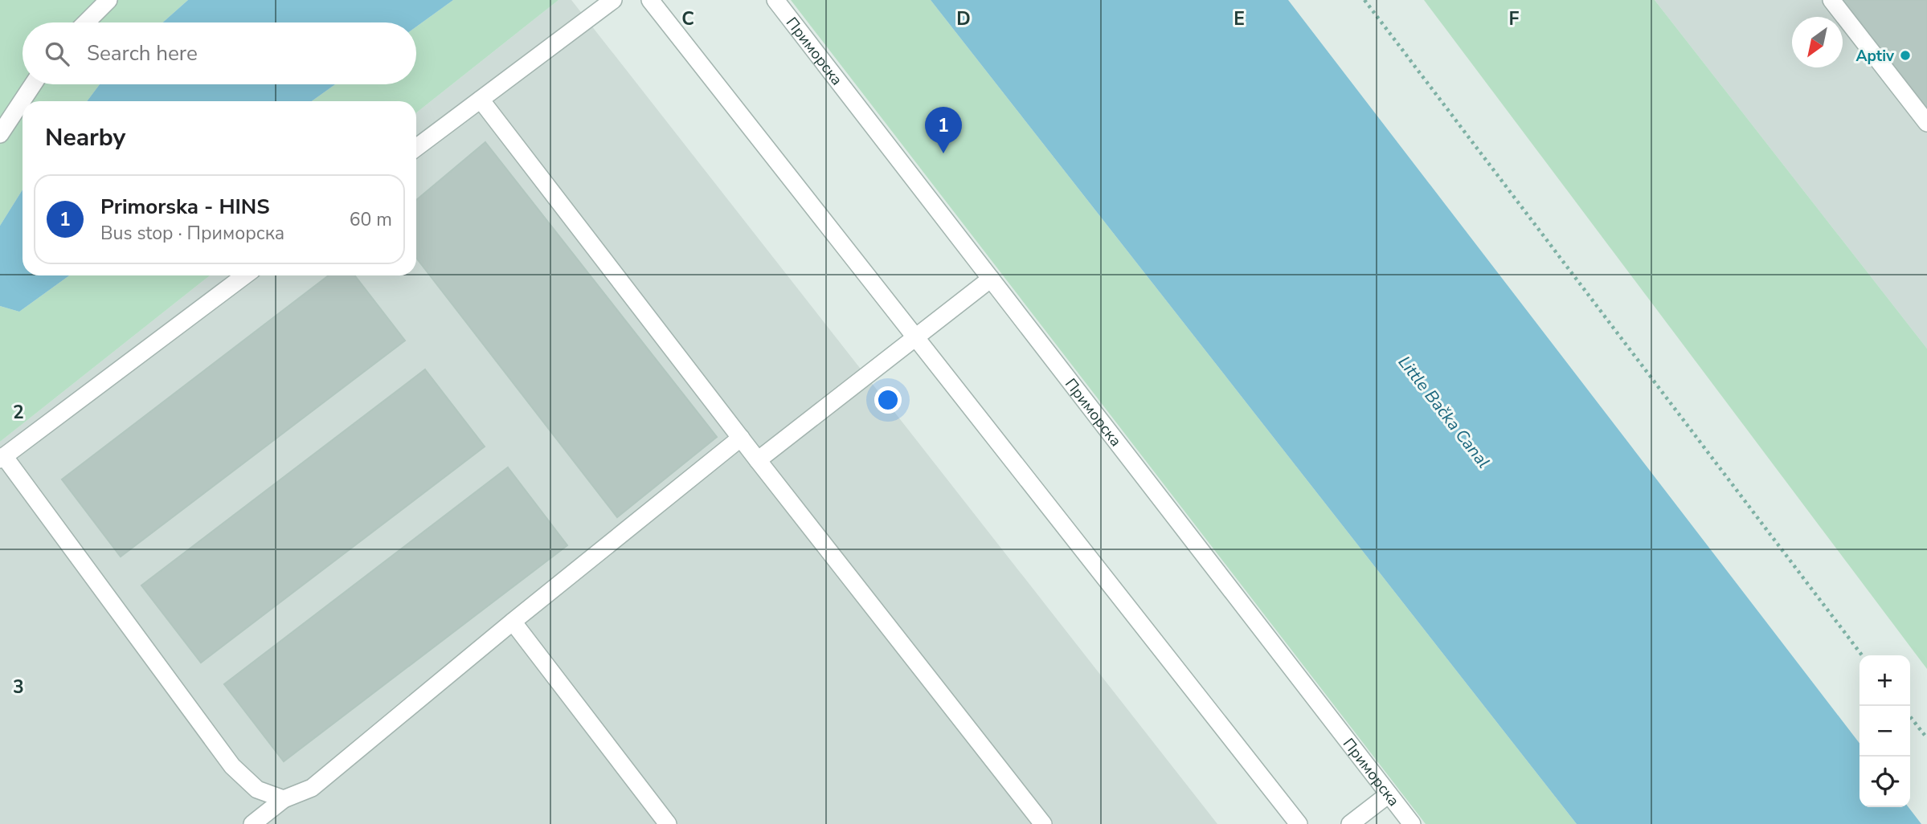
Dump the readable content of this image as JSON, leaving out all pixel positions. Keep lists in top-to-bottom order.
{
  "streets": {
    "street": ["Приморска"]
  },
  "water": ["Little Bačka Canal"],
  "places": ["Aptiv"],
  "north": "bottom left",
  "page": {
    "search": "Search here",
    "heading": "Nearby",
    "pins": "1",
    "list": [
      {
        "mark": "1",
        "name": "Primorska - HINS",
        "note": "Bus stop · Приморска",
        "value": "60 m"
      }
    ],
    "map_buttons": ["+", "−"]
  },
  "grid": {
    "columns": [
      "C",
      "D",
      "E",
      "F"
    ],
    "rows": ["2", "3"]
  }
}
